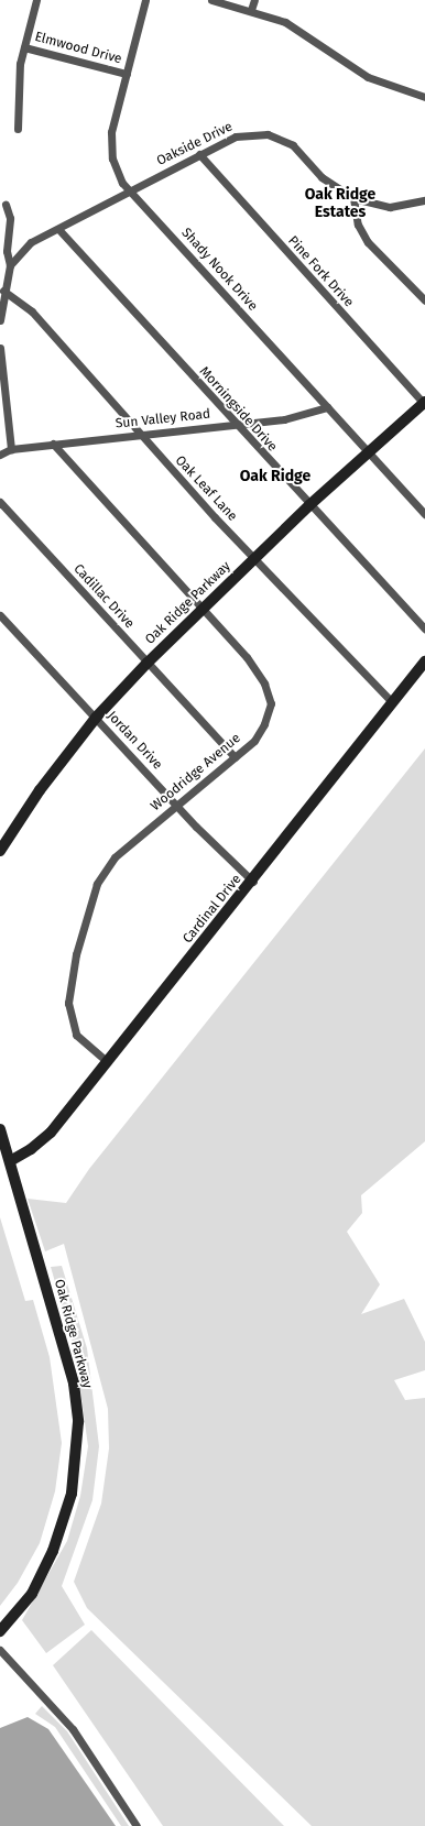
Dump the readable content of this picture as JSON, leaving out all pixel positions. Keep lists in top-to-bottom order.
{
  "streets": {
    "main road": ["Oak Ridge Parkway", "Cardinal Drive"],
    "street": [
      "Elmwood Drive",
      "Oakside Drive",
      "Shady Nook Drive",
      "Pine Fork Drive",
      "Morningside Drive",
      "Sun Valley Road",
      "Oak Leaf Lane",
      "Cadillac Drive",
      "Jordan Drive",
      "Woodridge Avenue"
    ]
  },
  "crossings": [
    ["Elmwood Drive", "Shady Nook Drive"],
    ["Oakside Drive", "Shady Nook Drive"],
    ["Oakside Drive", "Pine Fork Drive"],
    ["Oakside Drive", "Morningside Drive"],
    ["Shady Nook Drive", "Sun Valley Road"],
    ["Shady Nook Drive", "Oak Ridge Parkway"],
    ["Pine Fork Drive", "Oak Ridge Parkway"],
    ["Morningside Drive", "Sun Valley Road"],
    ["Morningside Drive", "Oak Ridge Parkway"],
    ["Sun Valley Road", "Oak Leaf Lane"],
    ["Sun Valley Road", "Woodridge Avenue"],
    ["Oak Leaf Lane", "Oak Ridge Parkway"],
    ["Oak Leaf Lane", "Cardinal Drive"],
    ["Cadillac Drive", "Oak Ridge Parkway"],
    ["Cadillac Drive", "Woodridge Avenue"],
    ["Oak Ridge Parkway", "Jordan Drive"],
    ["Oak Ridge Parkway", "Woodridge Avenue"],
    ["Oak Ridge Parkway", "Cardinal Drive"],
    ["Jordan Drive", "Woodridge Avenue"],
    ["Jordan Drive", "Cardinal Drive"],
    ["Woodridge Avenue", "Cardinal Drive"]
  ],
  "districts": ["Oak Ridge Estates", "Oak Ridge"]
}
